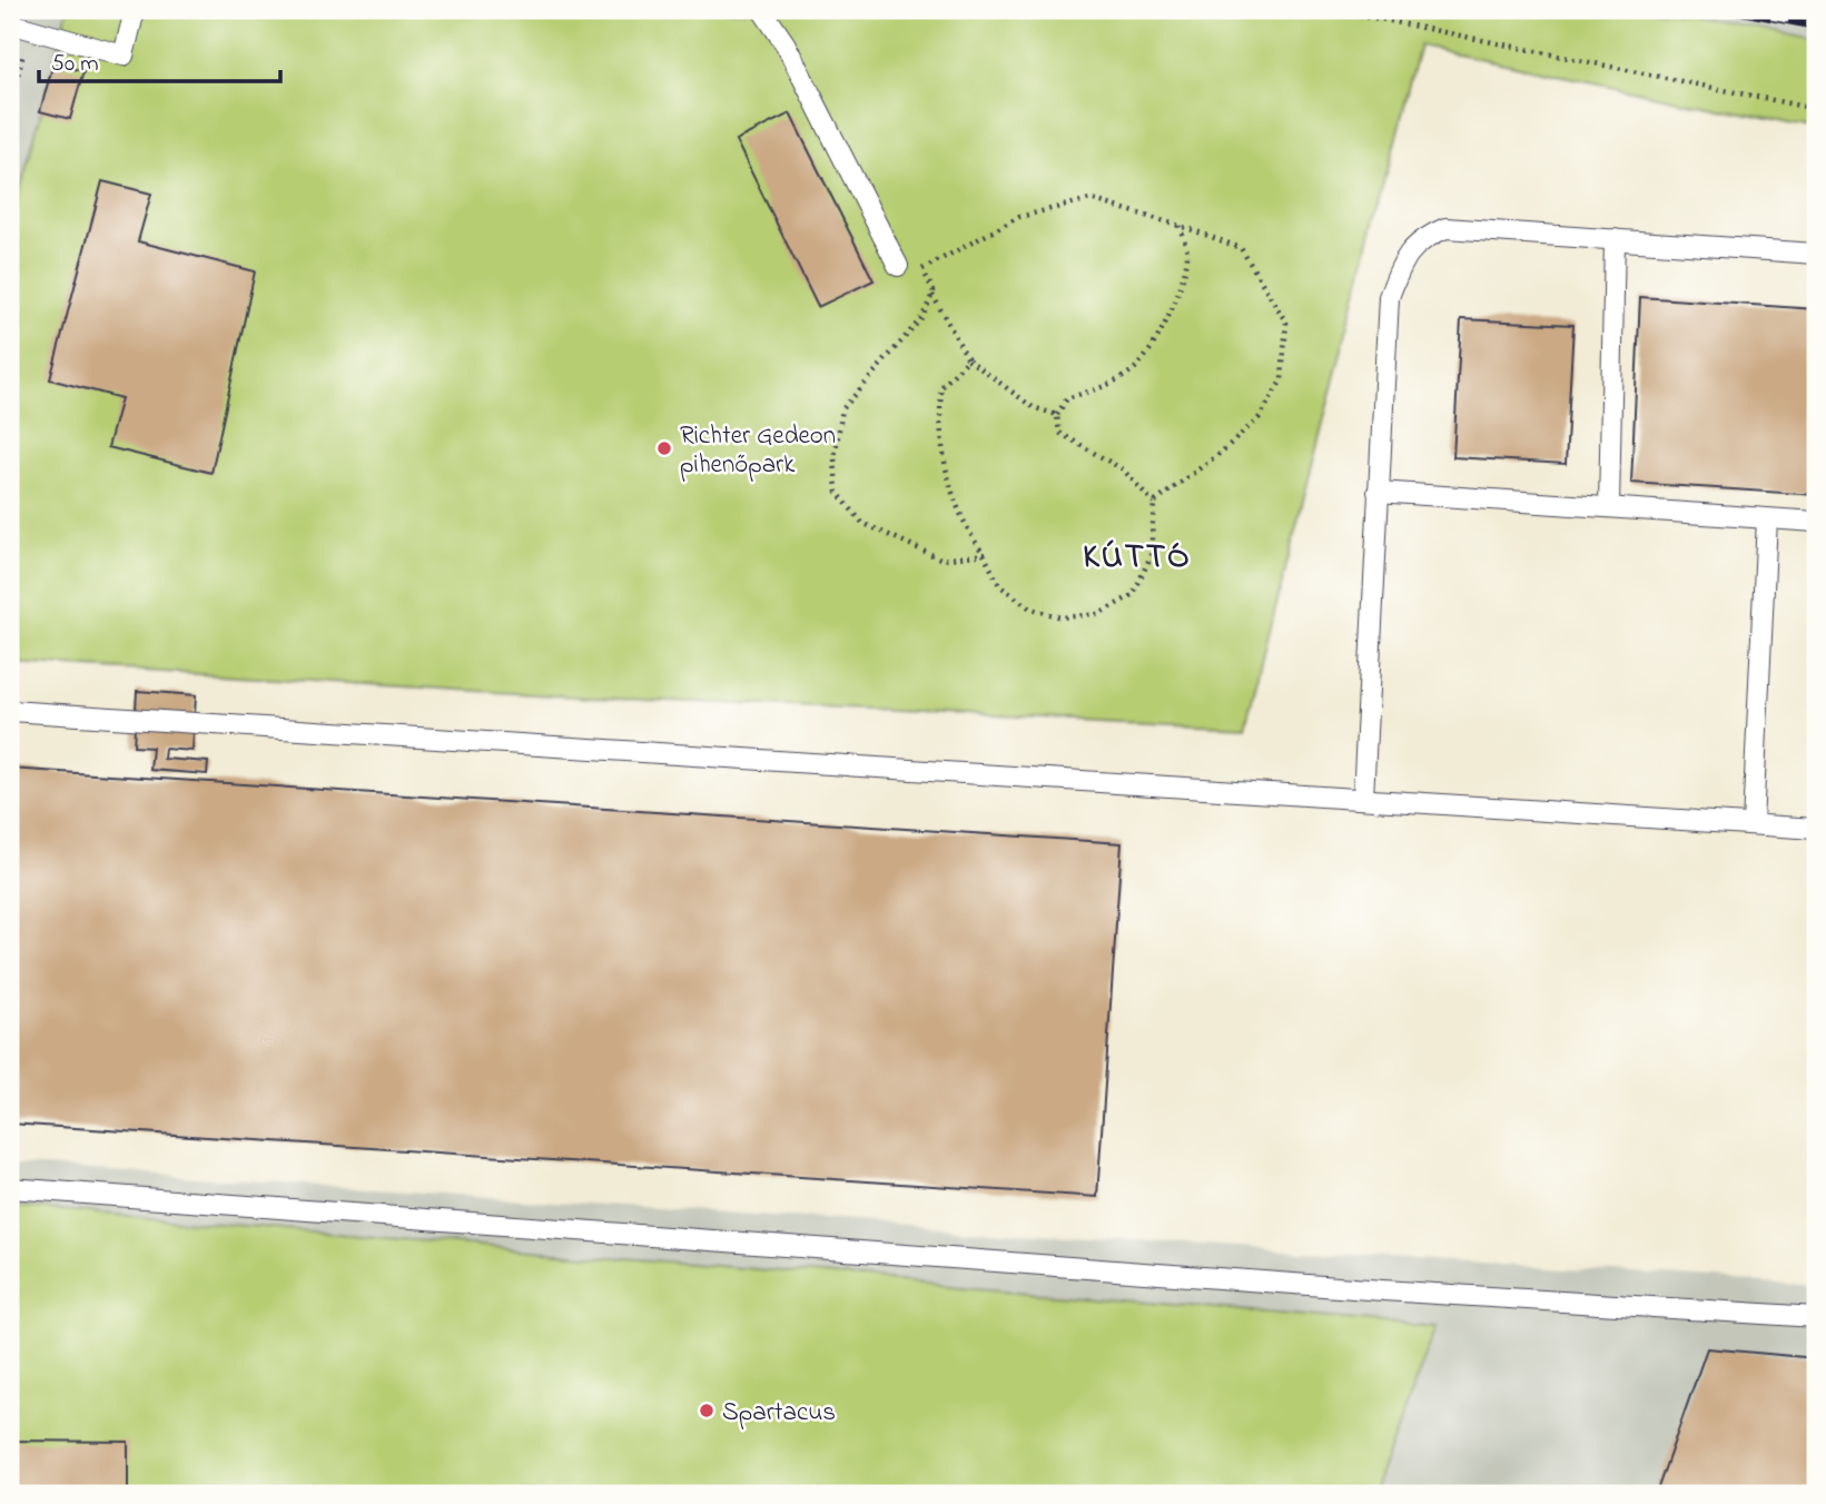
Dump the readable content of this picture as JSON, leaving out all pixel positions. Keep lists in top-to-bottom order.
{
  "districts": ["KÚTTÓ"],
  "places": ["Richter Gedeon pihenőpark", "Spartacus"],
  "scale_bar": "50 m"
}
